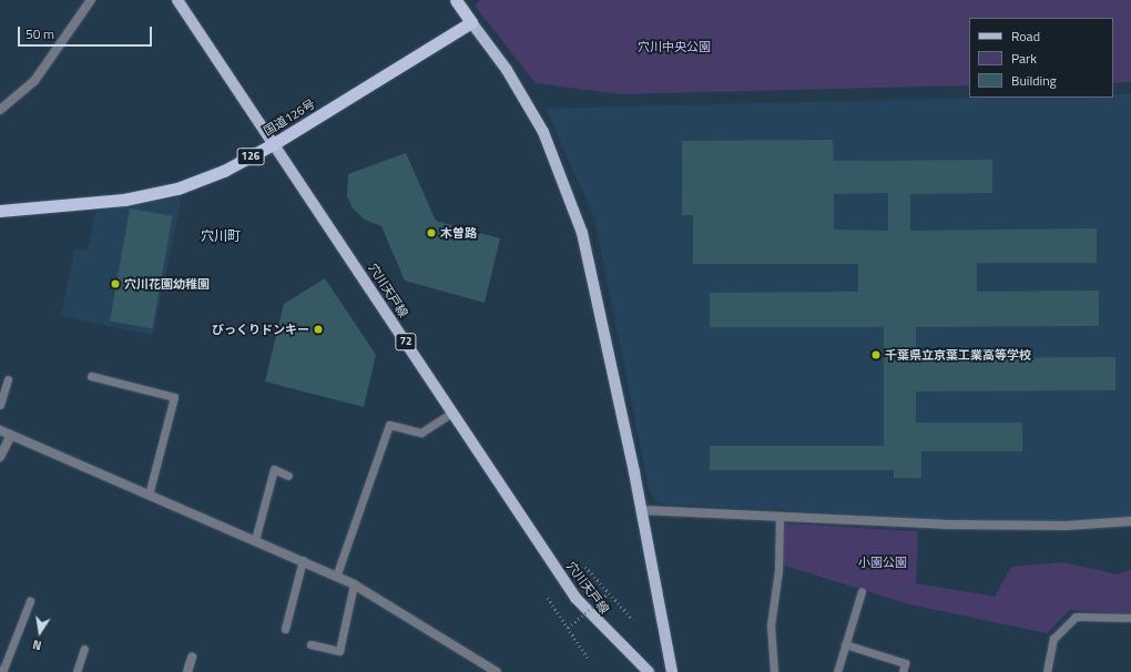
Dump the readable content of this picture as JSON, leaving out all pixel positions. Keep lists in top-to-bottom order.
{
  "streets": {
    "highway": ["国道126号", "126"],
    "main road": ["穴川天戸線", "72"]
  },
  "crossings": [
    ["国道126号", "穴川天戸線"]
  ],
  "districts": ["穴川町"],
  "parks": ["穴川中央公園", "小園公園"],
  "places": [
    "木曽路",
    "穴川花園幼稚園",
    "びっくりドンキー",
    "千葉県立京葉工業高等学校"
  ],
  "legend": ["Road", "Park", "Building"],
  "scale_bar": "50 m",
  "north": "bottom"
}
